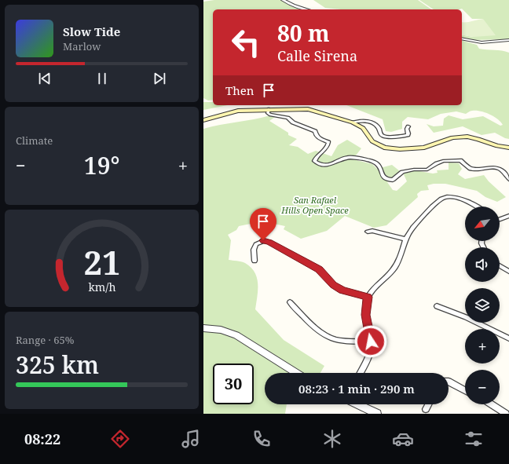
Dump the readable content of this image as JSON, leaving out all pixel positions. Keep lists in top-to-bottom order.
{
  "parks": ["San Rafael Hills Open Space"],
  "north": "bottom left",
  "page": {
    "turn": ["80 m", "Calle Sirena"],
    "song": ["Slow Tide", "Marlow"],
    "then": "Then",
    "tile": [
      "Climate",
      ["Range · 65%", "325 km"]
    ],
    "heat": ["−", "19°", "+"],
    "map_buttons": ["+", "−"],
    "limit": "30",
    "trip": "08:23 · 1 min · 290 m",
    "tabs": "08:22",
    "gauge": ["21", "km/h"]
  }
}
